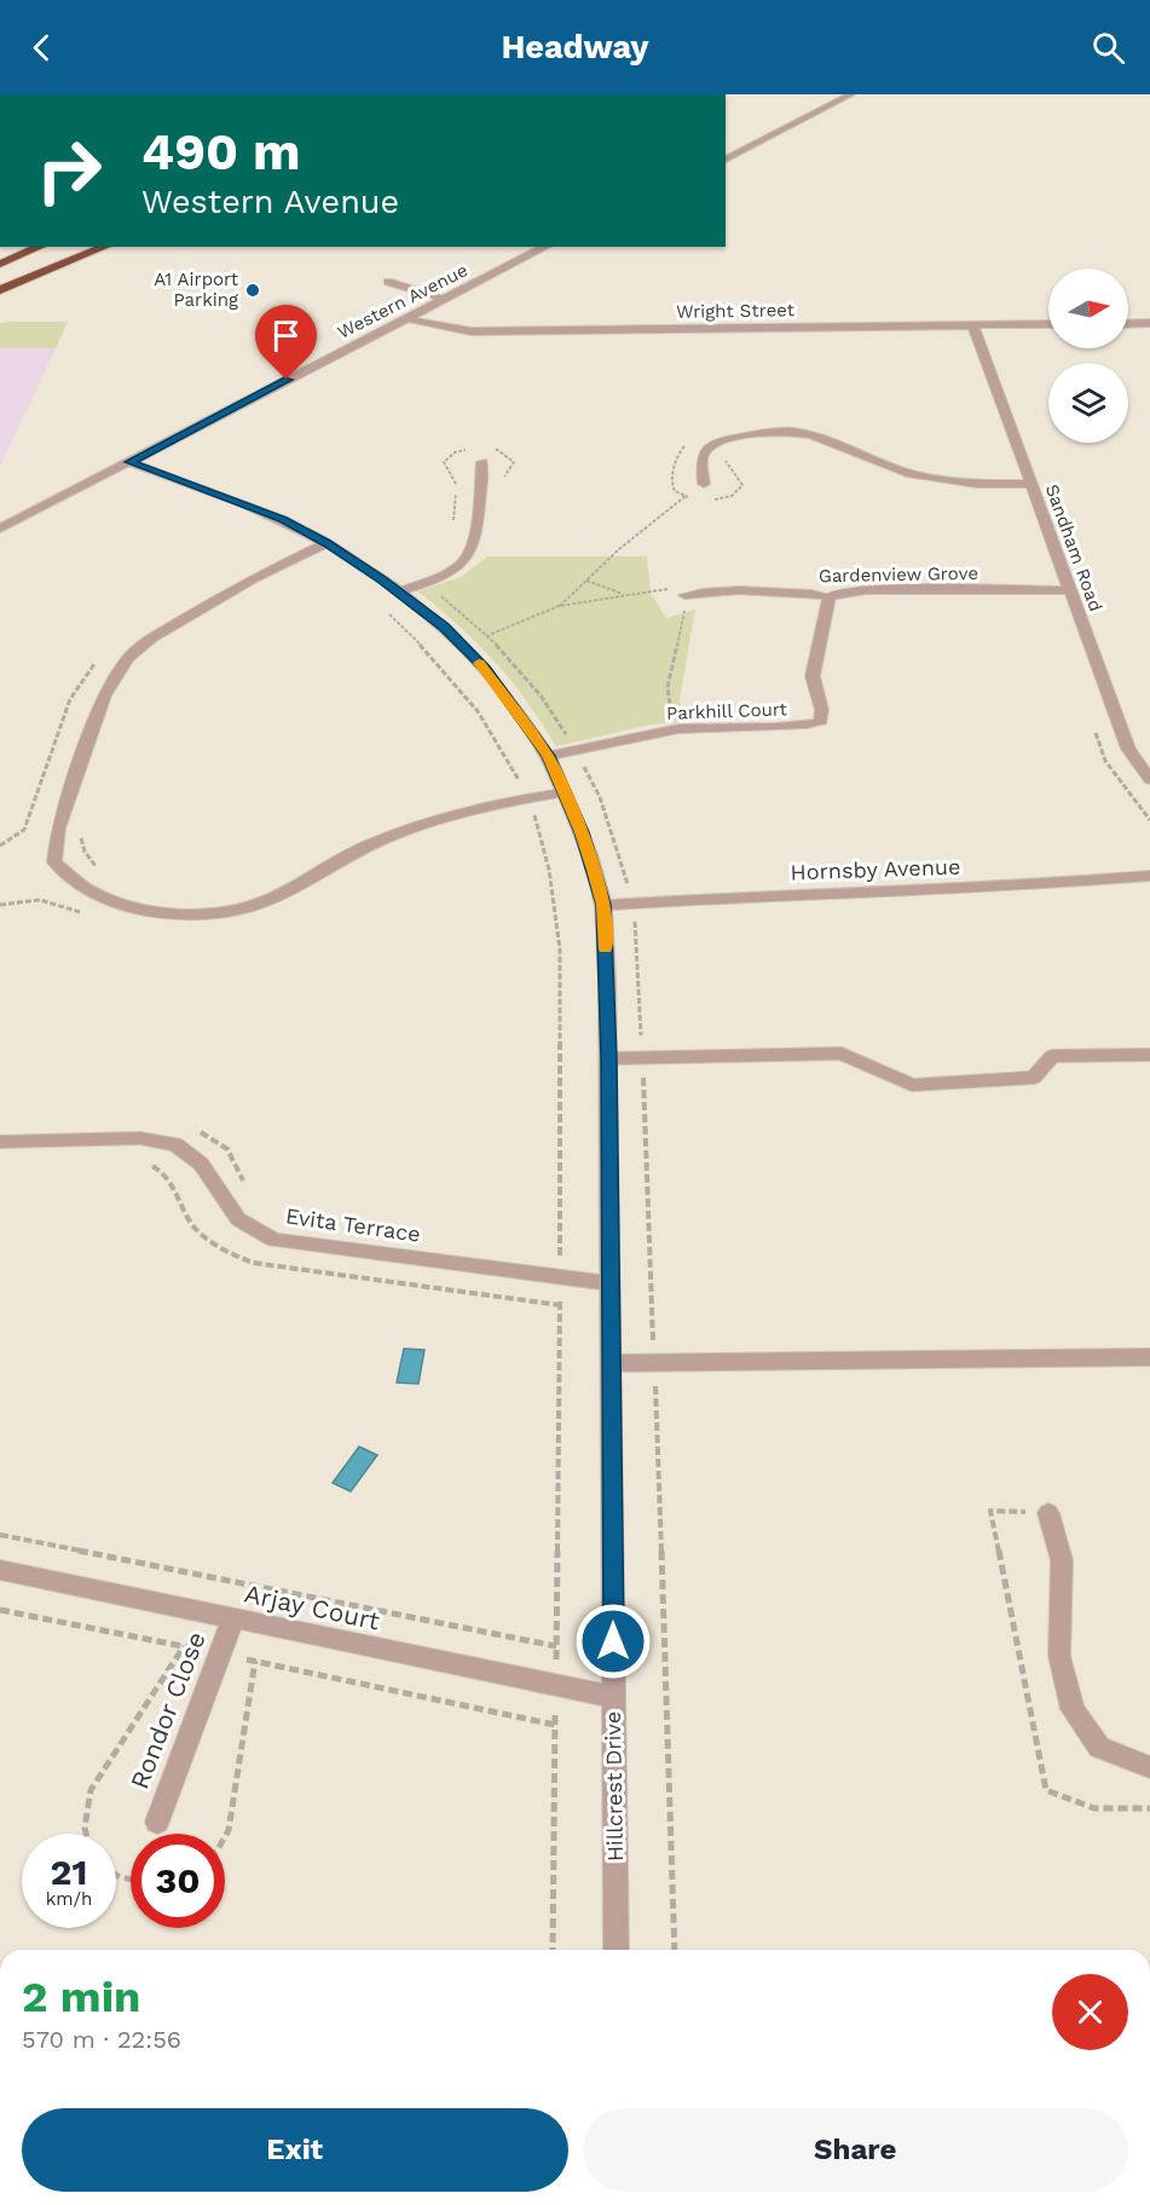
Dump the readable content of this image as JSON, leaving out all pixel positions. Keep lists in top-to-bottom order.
{
  "streets": {
    "street": [
      "Western Avenue",
      "Wright Street",
      "Sandham Road",
      "Gardenview Grove",
      "Parkhill Court",
      "Hornsby Avenue",
      "Evita Terrace",
      "Arjay Court",
      "Rondor Close",
      "Hillcrest Drive"
    ]
  },
  "crossings": [
    ["Western Avenue", "Wright Street"],
    ["Western Avenue", "Hillcrest Drive"],
    ["Wright Street", "Sandham Road"],
    ["Sandham Road", "Gardenview Grove"],
    ["Gardenview Grove", "Parkhill Court"],
    ["Parkhill Court", "Hillcrest Drive"],
    ["Hornsby Avenue", "Hillcrest Drive"],
    ["Evita Terrace", "Hillcrest Drive"],
    ["Arjay Court", "Rondor Close"],
    ["Arjay Court", "Hillcrest Drive"]
  ],
  "places": ["A1 Airport Parking"],
  "north": "right",
  "page": {
    "header": "Headway",
    "turn": ["490 m", "Western Avenue"],
    "speed": "21 km/h",
    "limit": "30",
    "heading": ["2 min", "570 m · 22:56"],
    "buttons": ["Exit", "Share"]
  }
}
